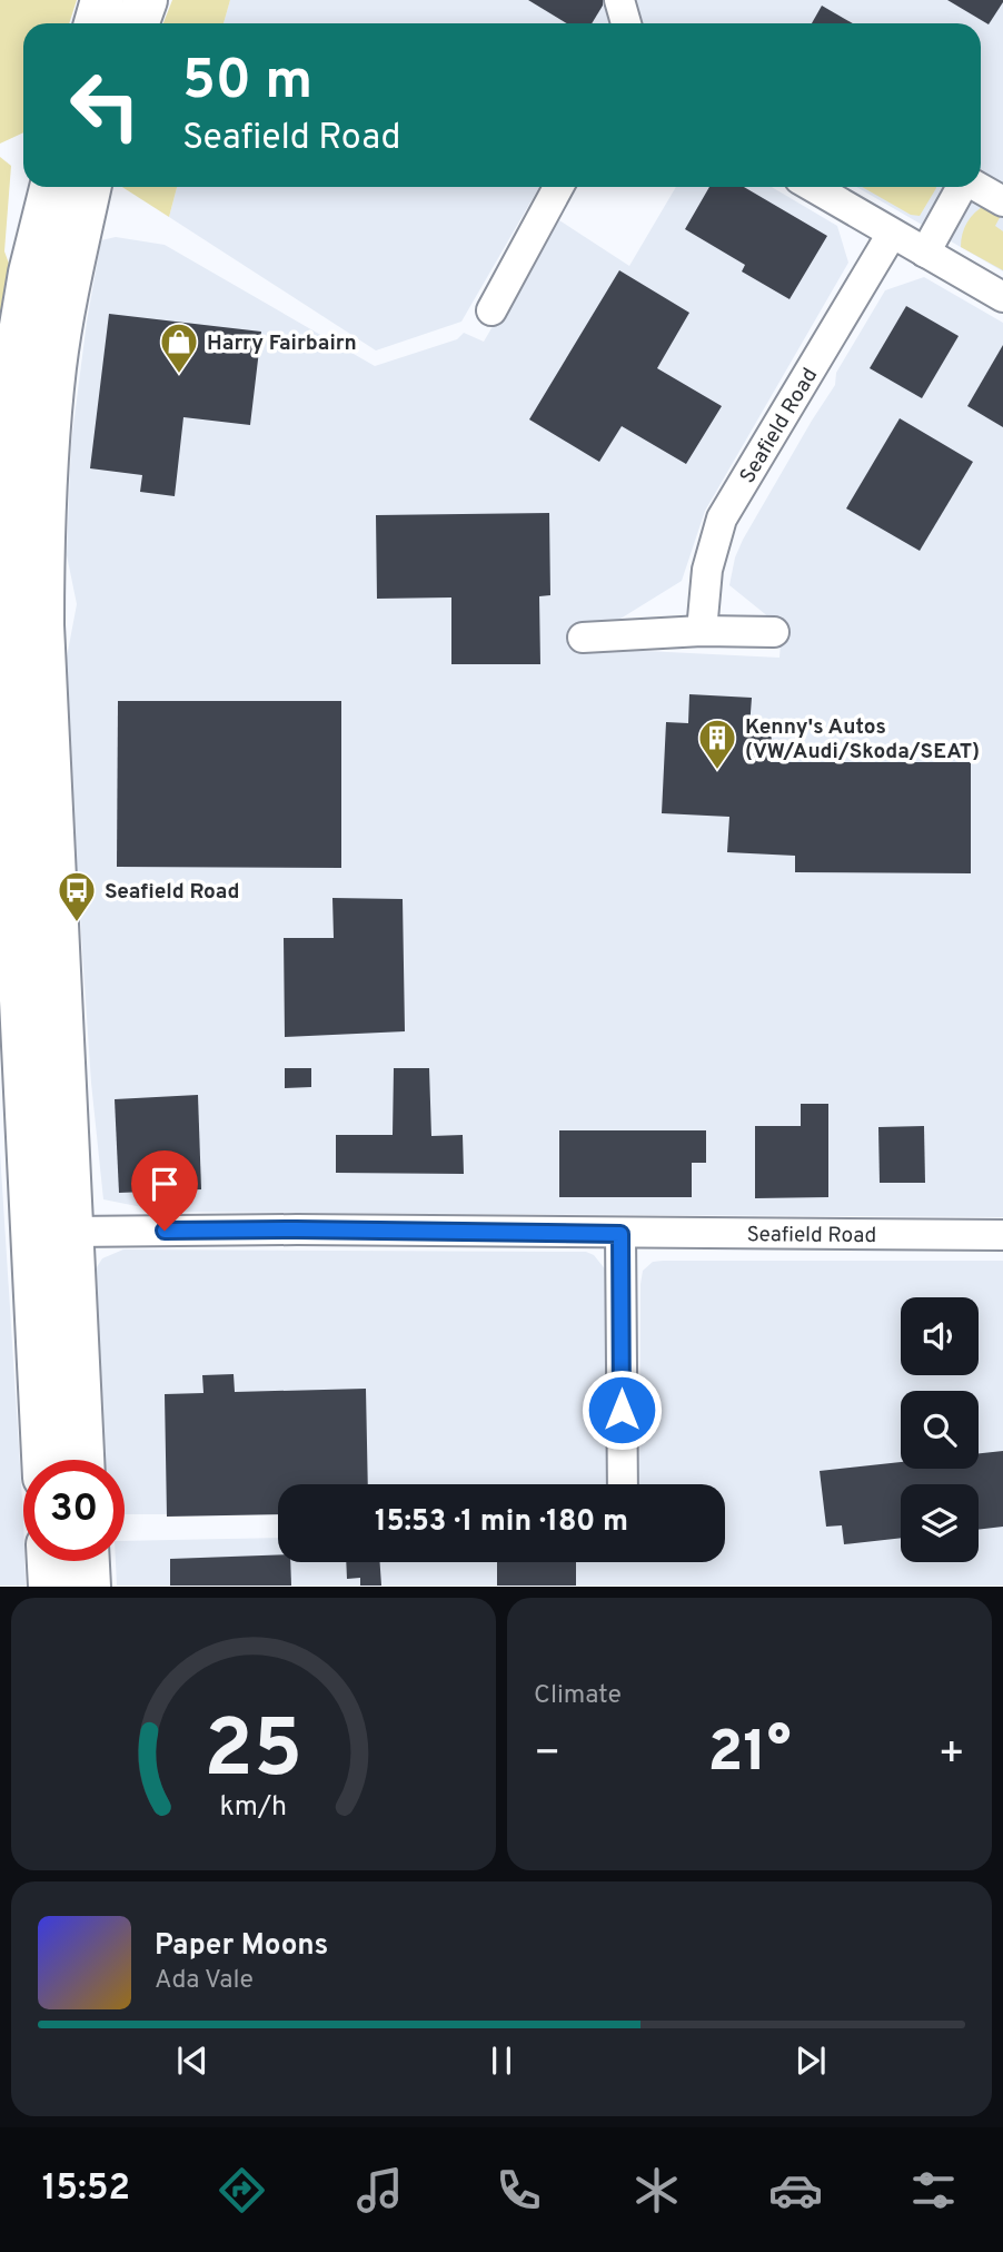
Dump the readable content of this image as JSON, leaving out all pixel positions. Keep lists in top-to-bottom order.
{
  "streets": {
    "street": ["Seafield Road"]
  },
  "places": {
    "shop": ["Harry Fairbairn"],
    "building": ["Kenny's Autos (VW/Audi/Skoda/SEAT)"],
    "bus stop": ["Seafield Road"]
  },
  "page": {
    "turn": ["50 m", "Seafield Road"],
    "limit": "30",
    "trip": "15:53 · 1 min · 180 m",
    "tile": "Climate",
    "heat": ["−", "21°", "+"],
    "song": ["Paper Moons", "Ada Vale"],
    "tabs": "15:52",
    "gauge": ["25", "km/h"]
  }
}
